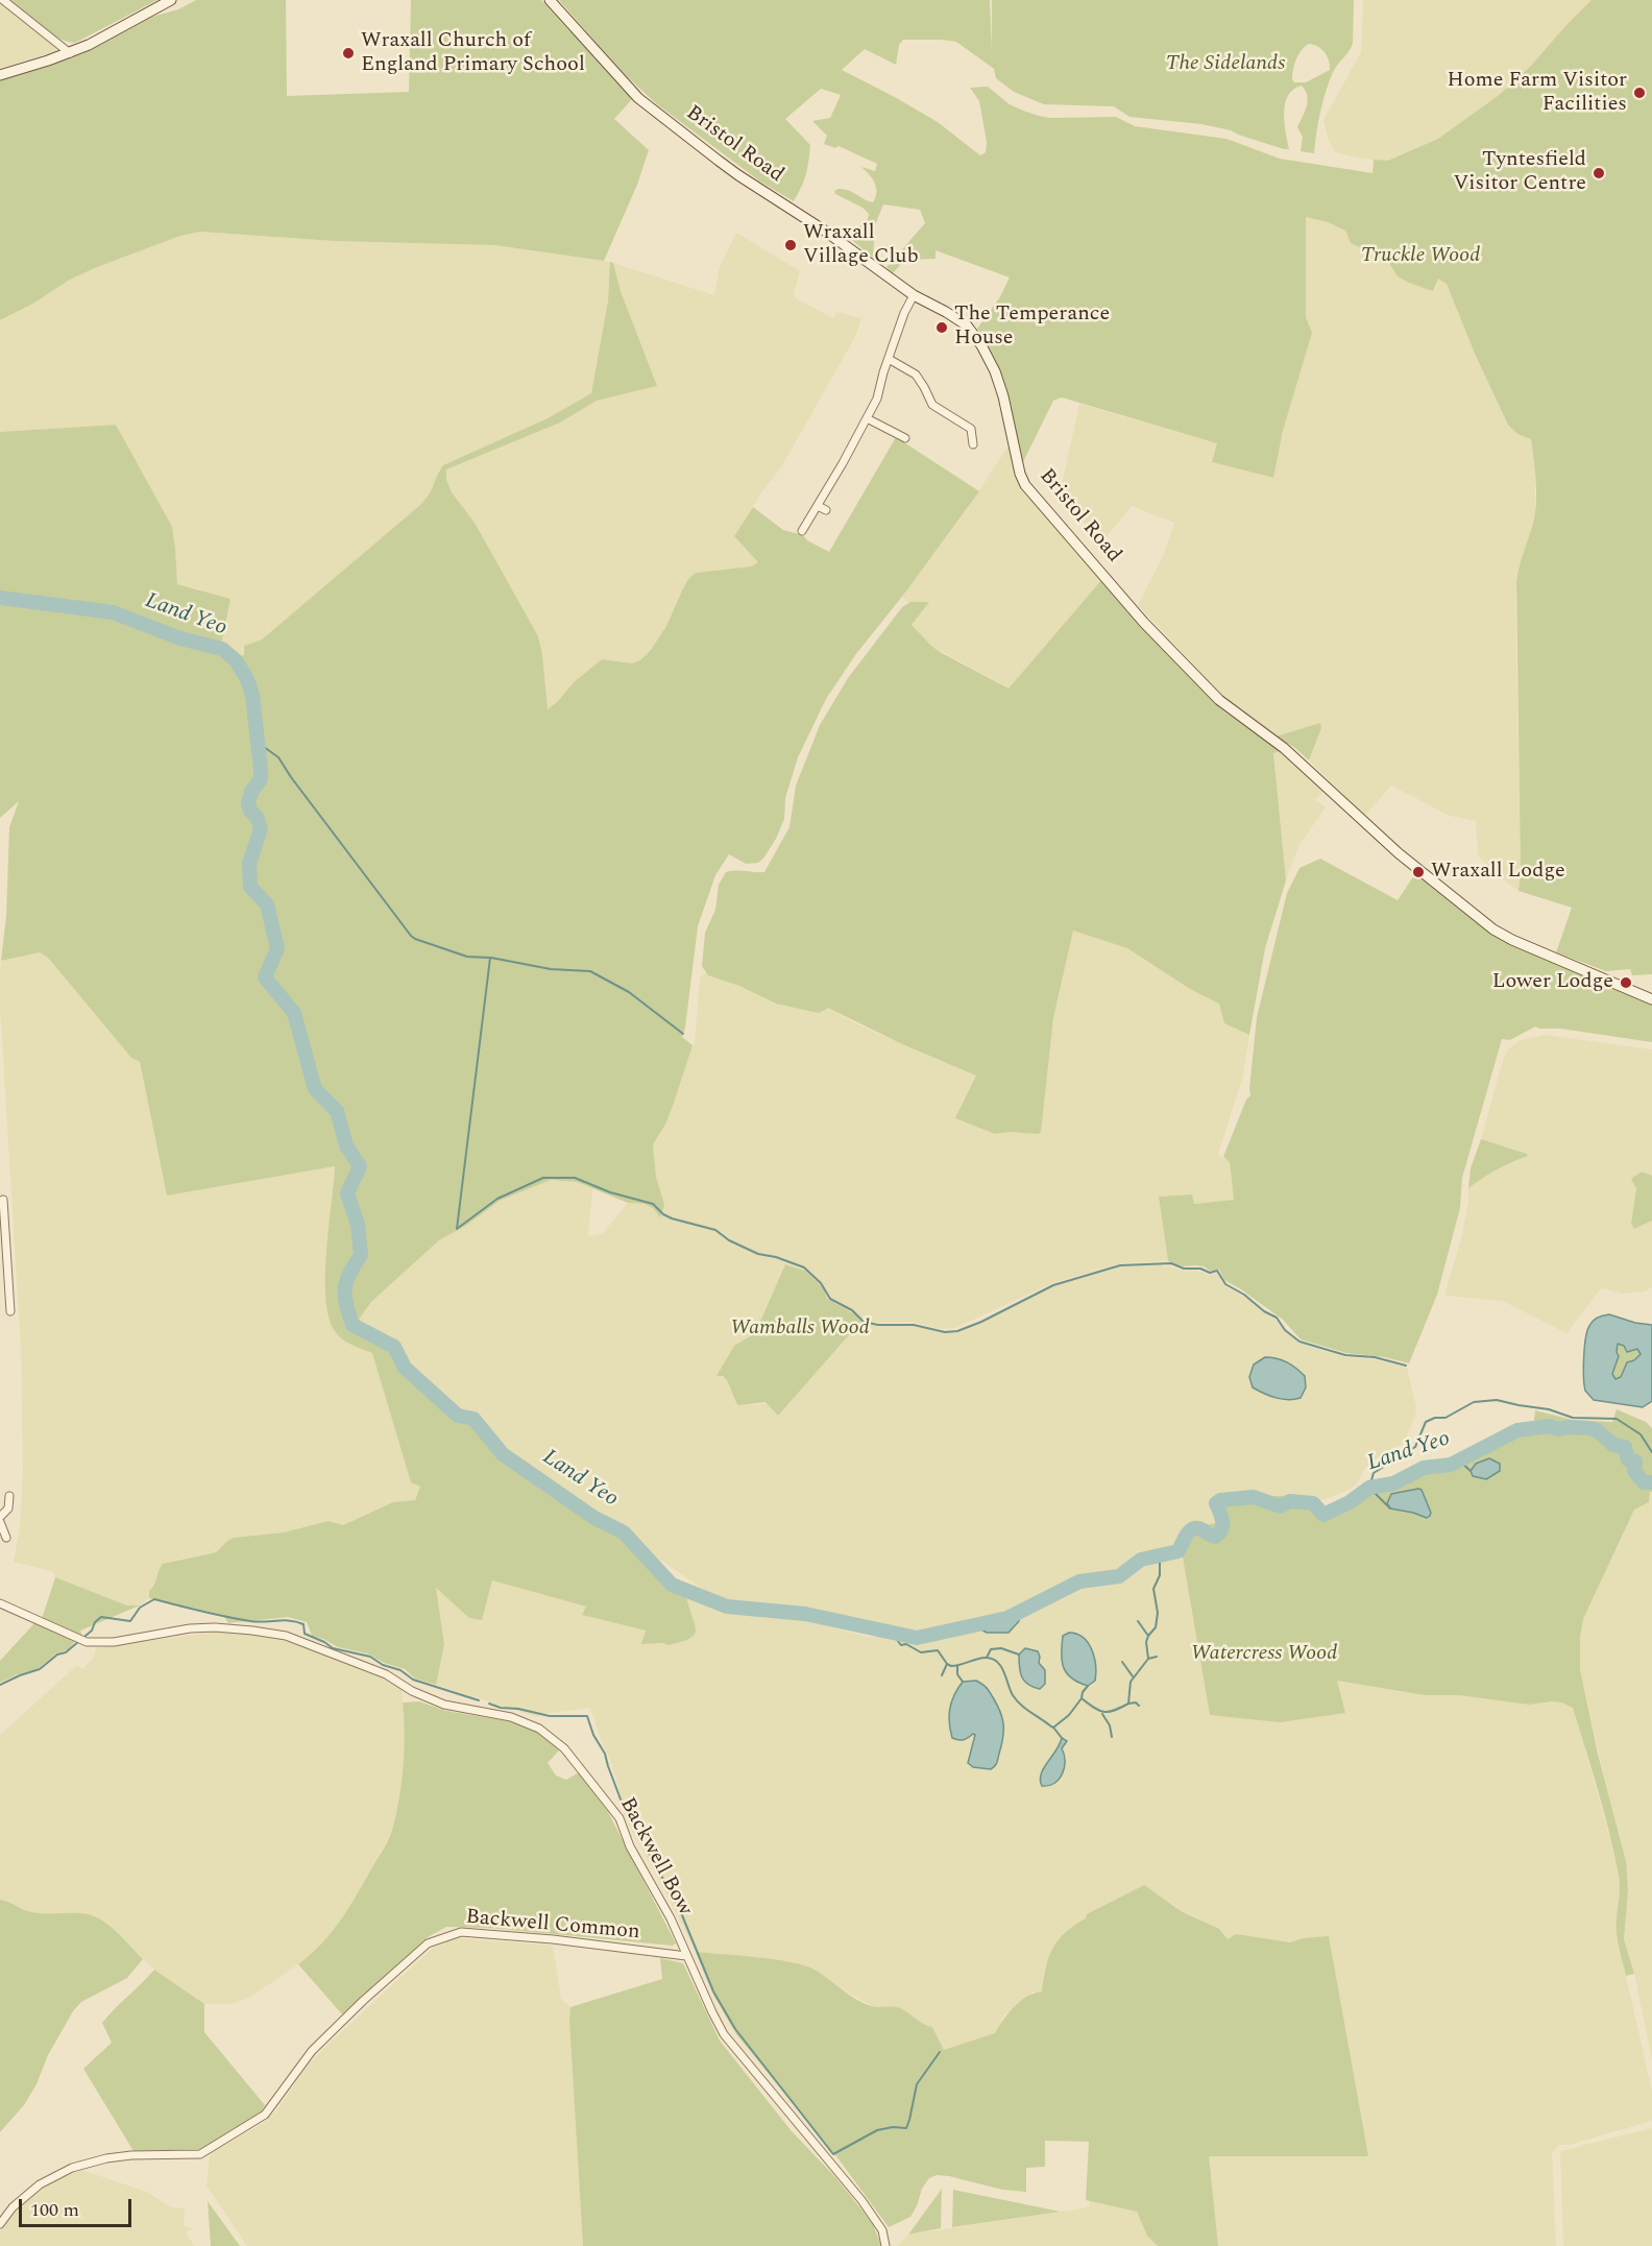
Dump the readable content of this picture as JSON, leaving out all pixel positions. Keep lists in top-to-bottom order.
{
  "streets": {
    "main road": ["Bristol Road"],
    "street": ["Backwell Bow", "Backwell Common"]
  },
  "crossings": [
    ["Backwell Bow", "Backwell Common"]
  ],
  "water": ["Land Yeo"],
  "parks": [
    "The Sidelands",
    "Truckle Wood",
    "Wamballs Wood",
    "Watercress Wood"
  ],
  "places": [
    "Wraxall Church of England Primary School",
    "Home Farm Visitor Facilities",
    "Tyntesfield Visitor Centre",
    "Wraxall Village Club",
    "The Temperance House",
    "Wraxall Lodge",
    "Lower Lodge"
  ],
  "scale_bar": "100 m"
}
